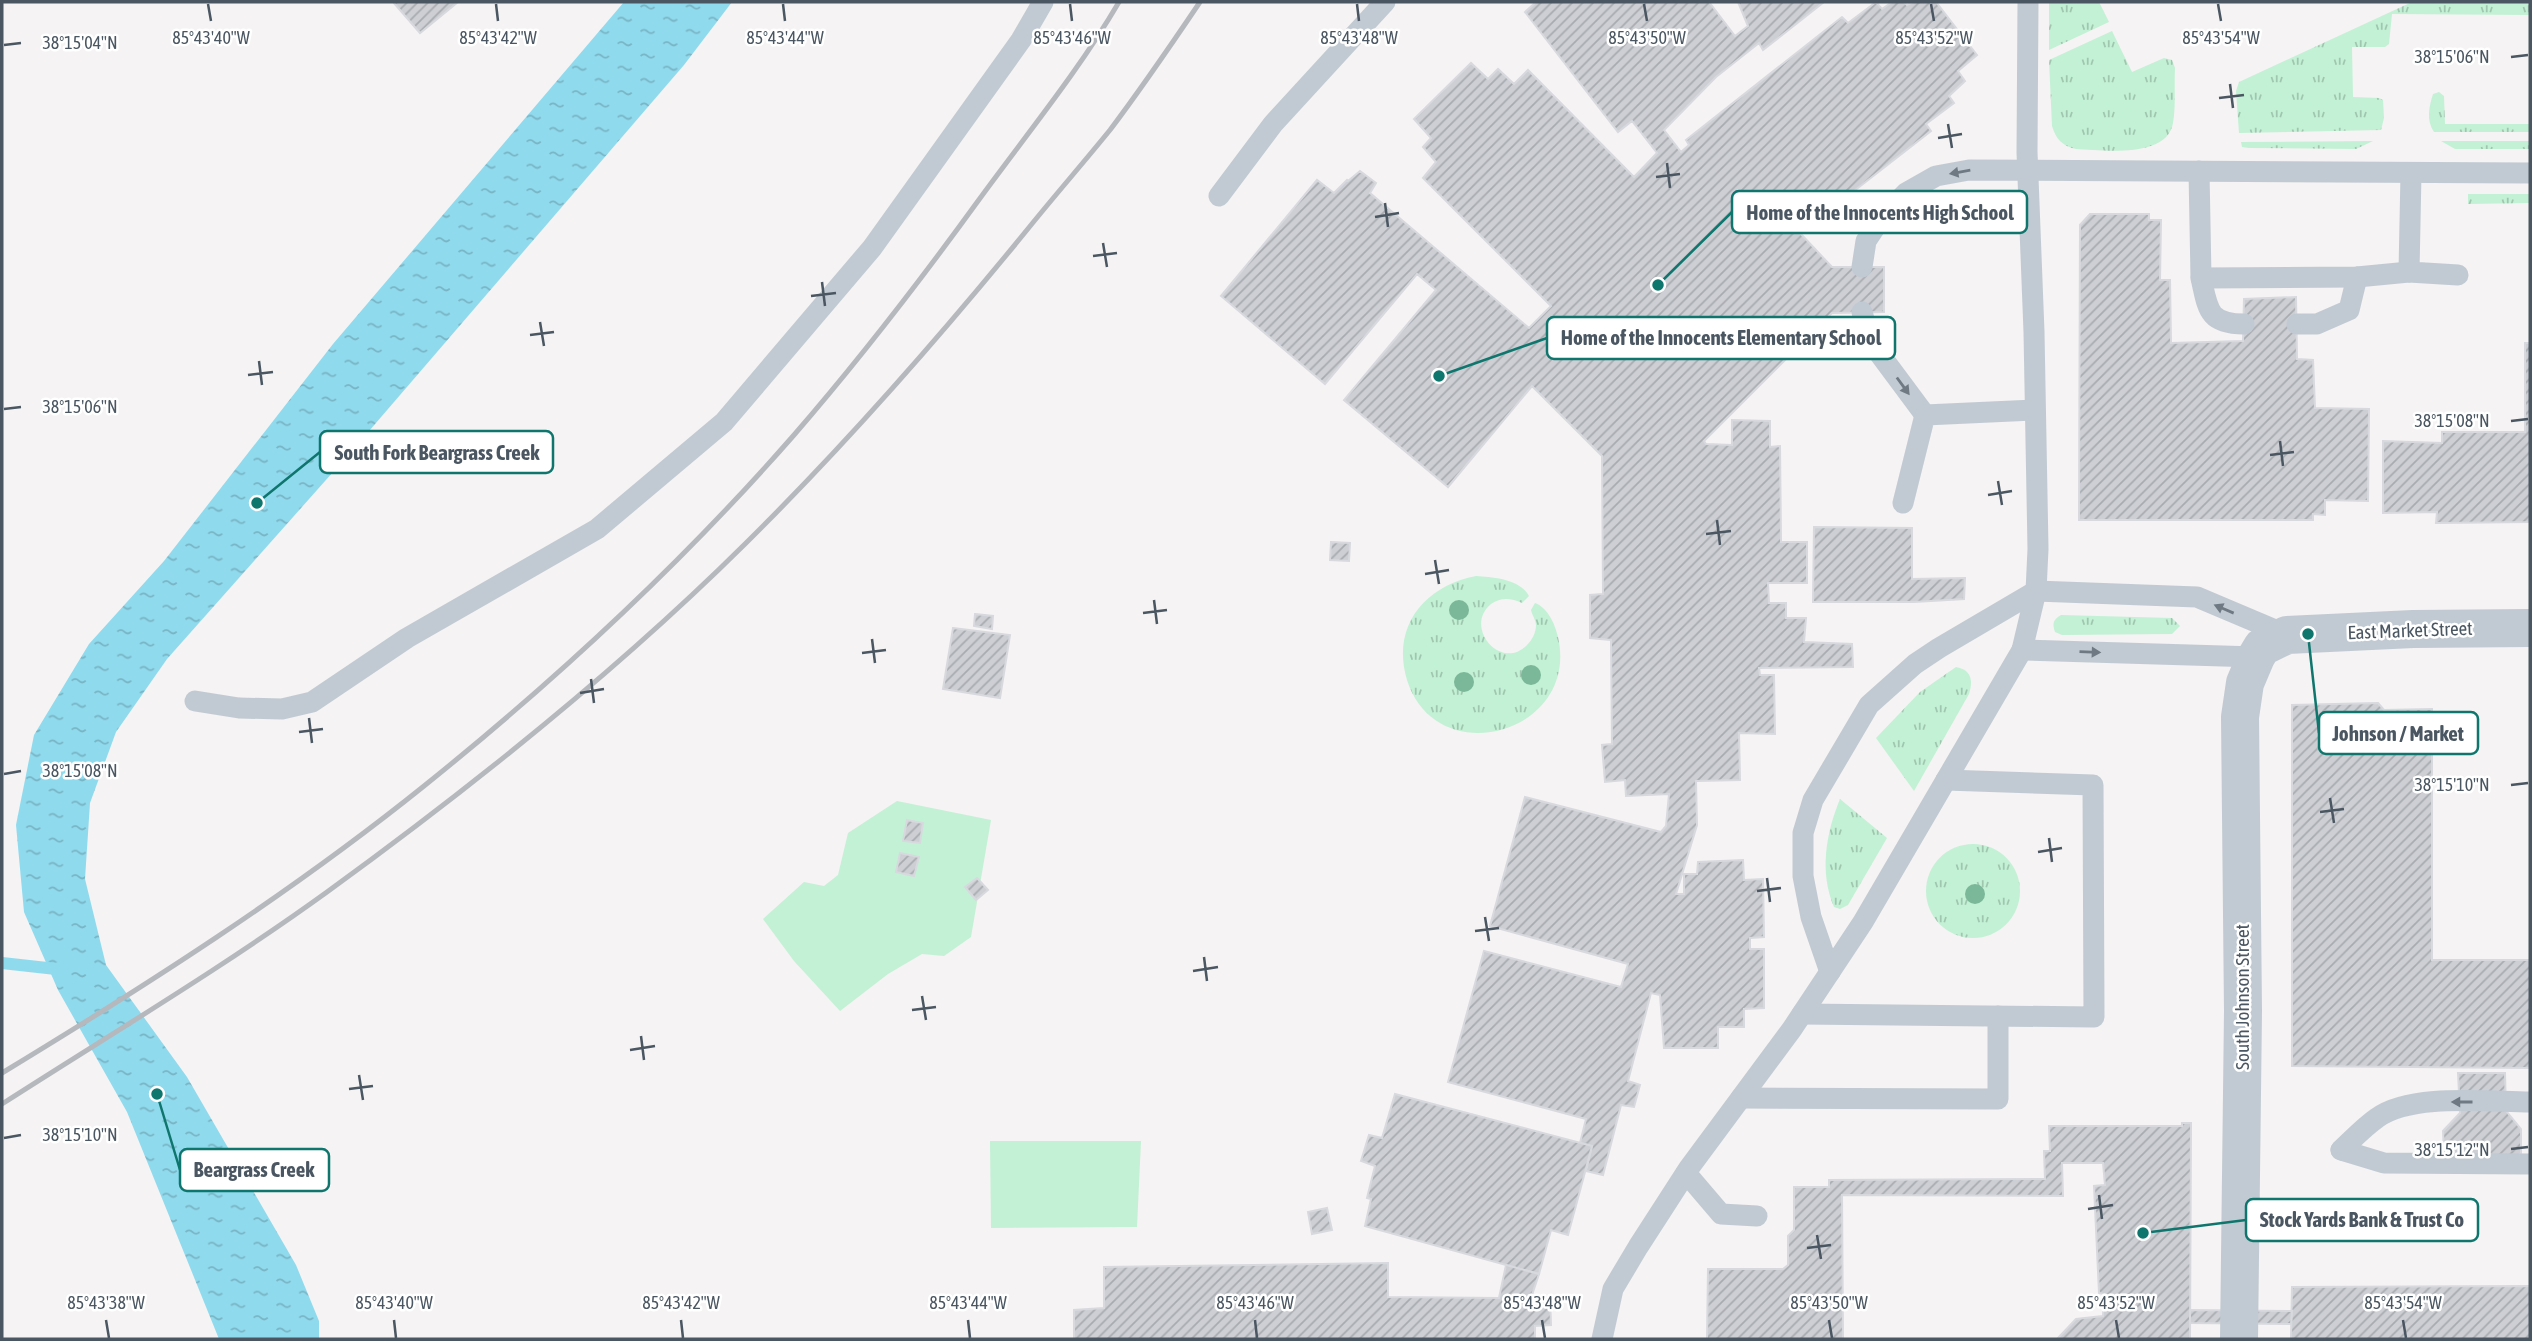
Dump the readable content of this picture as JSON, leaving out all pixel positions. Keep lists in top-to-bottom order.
{
  "streets": {
    "street": ["East Market Street", "South Johnson Street"]
  },
  "places": [
    "Home of the Innocents High School",
    "Home of the Innocents Elementary School",
    "South Fork Beargrass Creek",
    "Johnson / Market",
    "Beargrass Creek",
    "Stock Yards Bank & Trust Co"
  ],
  "coordinates": [
    "85°43'40\"W",
    "85°43'42\"W",
    "85°43'44\"W",
    "85°43'46\"W",
    "85°43'48\"W",
    "85°43'50\"W",
    "85°43'52\"W",
    "85°43'54\"W",
    "38°15'04\"N",
    "38°15'06\"N",
    "38°15'08\"N",
    "38°15'10\"N",
    "38°15'12\"N",
    "85°43'38\"W"
  ]
}
